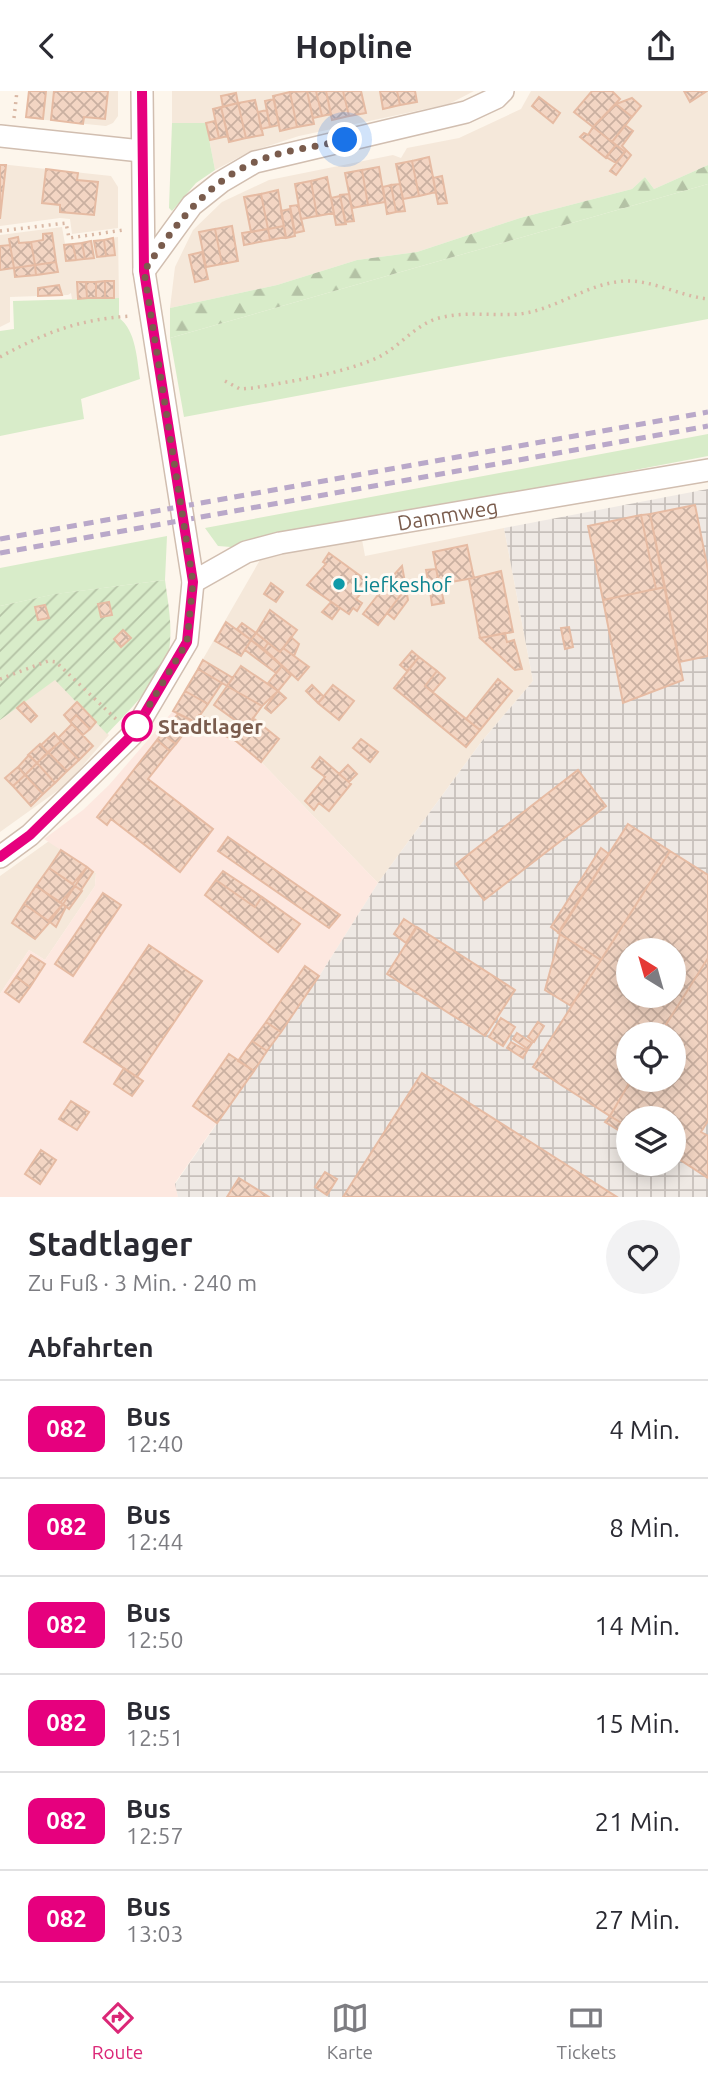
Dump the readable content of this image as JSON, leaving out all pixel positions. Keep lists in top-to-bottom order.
{
  "streets": {
    "street": ["Dammweg"]
  },
  "places": ["Liefkeshof", "Stadtlager"],
  "lines": ["bus line 082"],
  "north": "top left",
  "page": {
    "header": "Hopline",
    "heading": [
      ["Stadtlager", "Zu Fuß · 3 Min. · 240 m"],
      "Abfahrten"
    ],
    "list": [
      {
        "mark": "082",
        "name": "Bus",
        "note": "12:40",
        "value": "4 Min."
      },
      {
        "mark": "082",
        "name": "Bus",
        "note": "12:44",
        "value": "8 Min."
      },
      {
        "mark": "082",
        "name": "Bus",
        "note": "12:50",
        "value": "14 Min."
      },
      {
        "mark": "082",
        "name": "Bus",
        "note": "12:51",
        "value": "15 Min."
      },
      {
        "mark": "082",
        "name": "Bus",
        "note": "12:57",
        "value": "21 Min."
      },
      {
        "mark": "082",
        "name": "Bus",
        "note": "13:03",
        "value": "27 Min."
      }
    ],
    "tabs": ["Route", "Karte", "Tickets"]
  }
}
